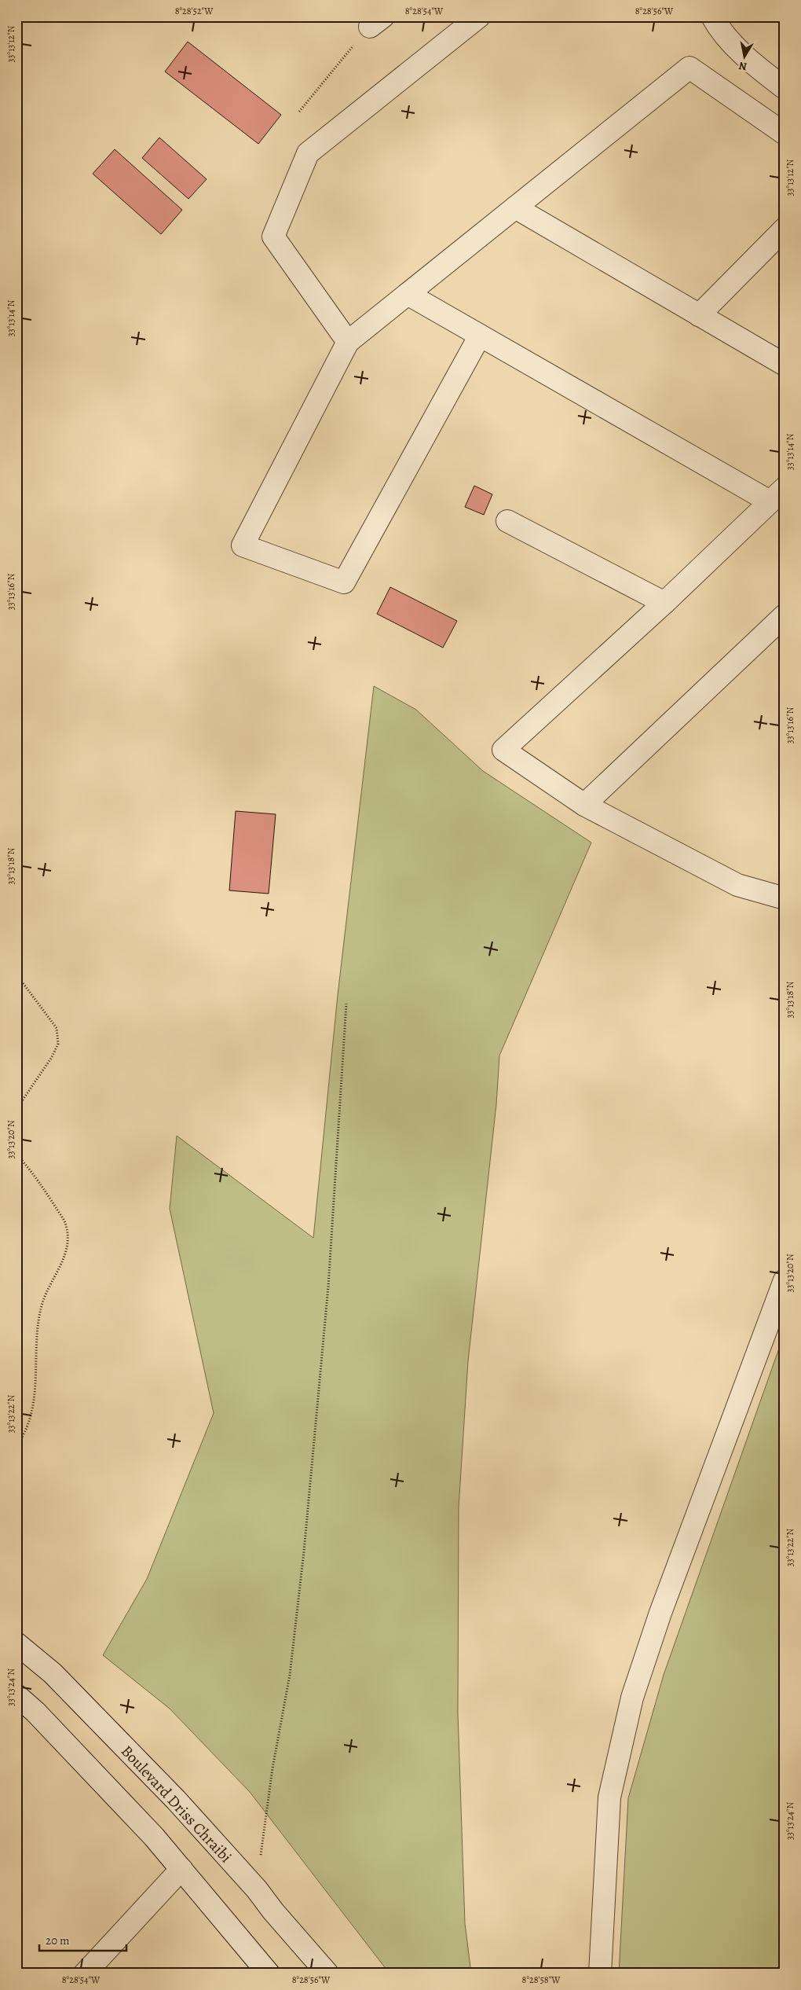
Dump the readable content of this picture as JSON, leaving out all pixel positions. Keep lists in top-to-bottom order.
{
  "streets": {
    "street": ["Boulevard Driss Chraibi"]
  },
  "scale_bar": "20 m",
  "north": "bottom",
  "coordinates": [
    "8°28'52\"W",
    "8°28'54\"W",
    "8°28'56\"W",
    "33°13'12\"N",
    "33°13'14\"N",
    "33°13'16\"N",
    "33°13'18\"N",
    "33°13'20\"N",
    "33°13'22\"N",
    "33°13'24\"N",
    "8°28'58\"W"
  ]
}
